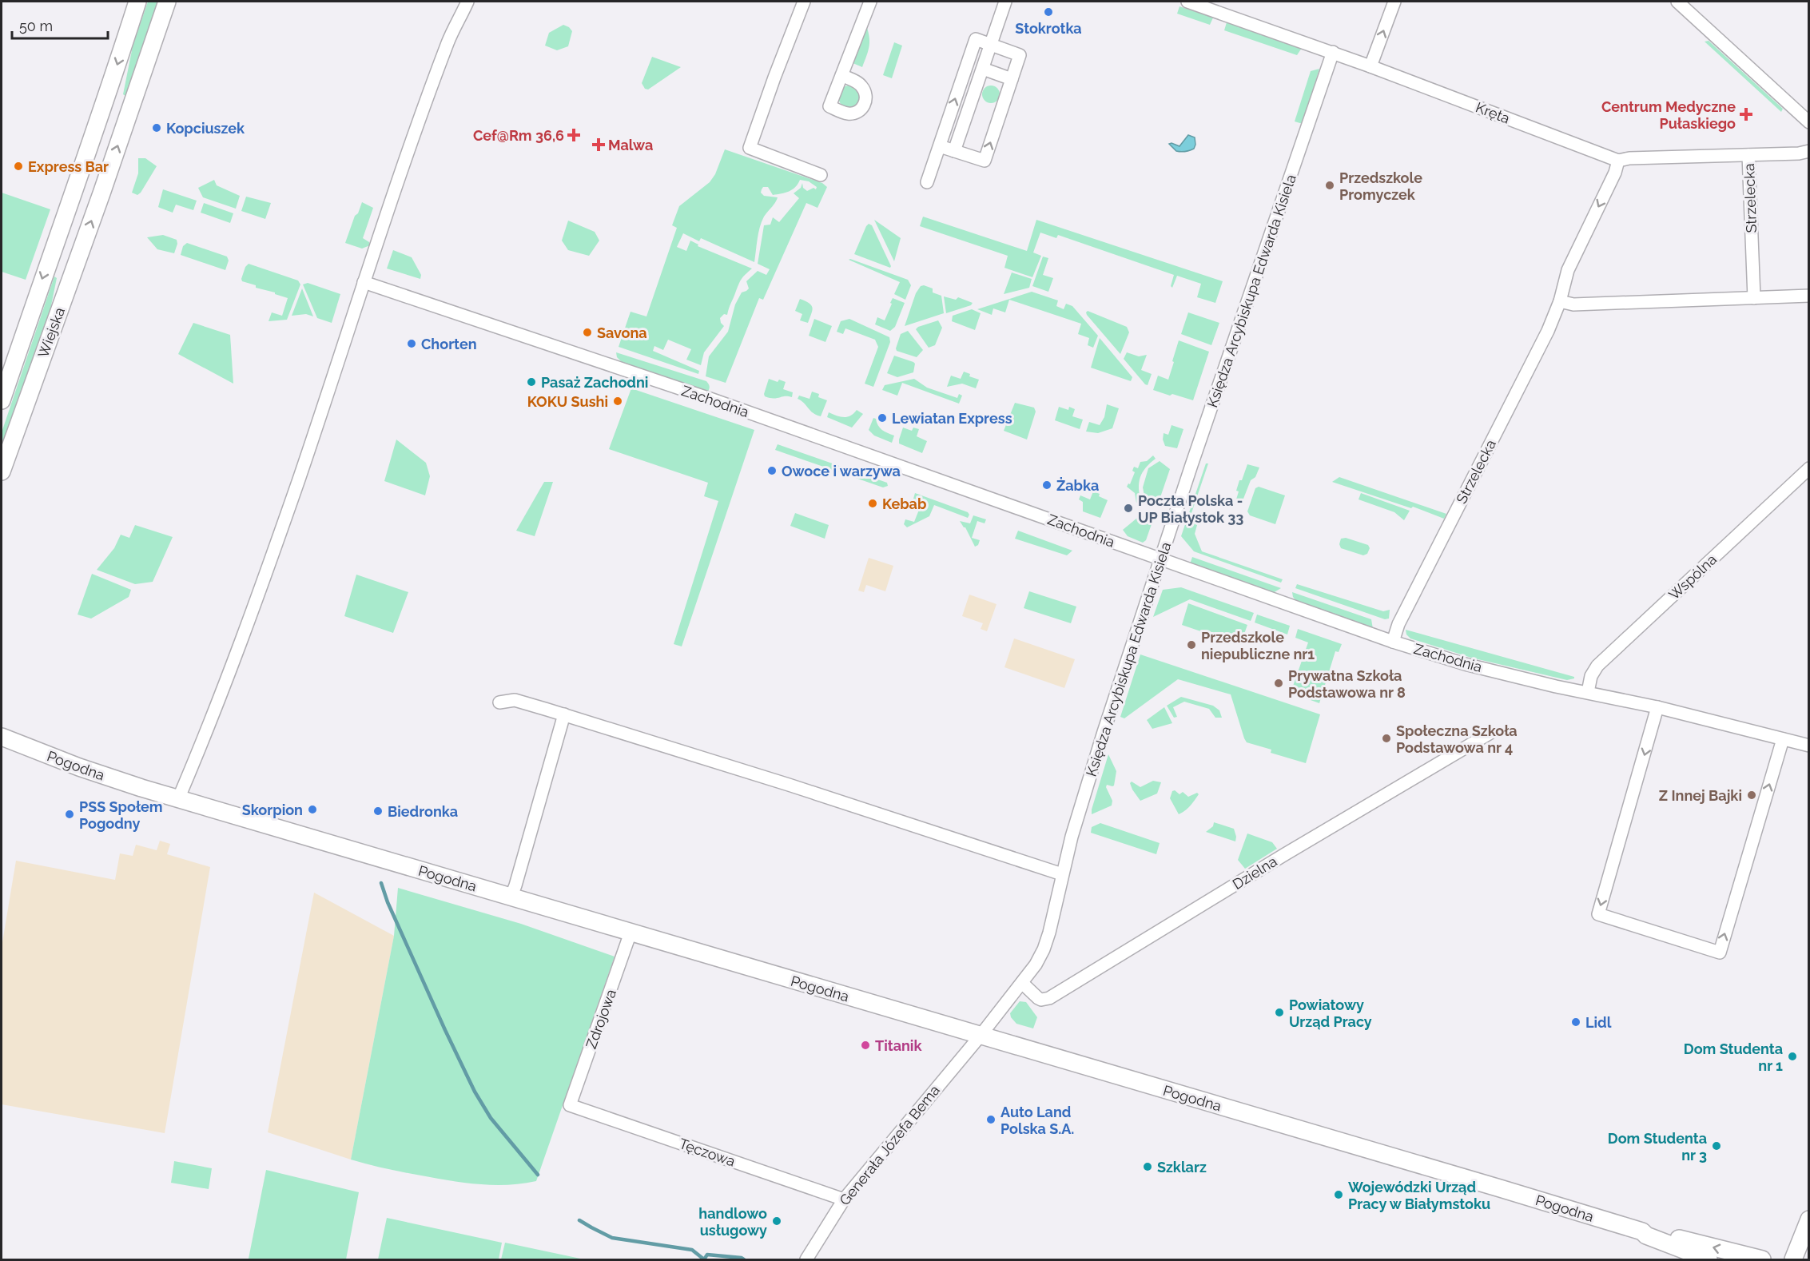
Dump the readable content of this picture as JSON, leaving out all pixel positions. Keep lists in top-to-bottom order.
{
  "streets": {
    "street": [
      "Kręta",
      "Strzelecka",
      "Księdza Arcybiskupa Edwarda Kisiela",
      "Wiejska",
      "Zachodnia",
      "Wspólna",
      "Pogodna",
      "Dzielna",
      "Zdrojowa",
      "Generała Józefa Bema",
      "Tęczowa"
    ]
  },
  "crossings": [
    ["Kręta", "Strzelecka"],
    ["Kręta", "Księdza Arcybiskupa Edwarda Kisiela"],
    ["Strzelecka", "Zachodnia"],
    ["Księdza Arcybiskupa Edwarda Kisiela", "Zachodnia"],
    ["Księdza Arcybiskupa Edwarda Kisiela", "Pogodna"],
    ["Księdza Arcybiskupa Edwarda Kisiela", "Dzielna"],
    ["Księdza Arcybiskupa Edwarda Kisiela", "Generała Józefa Bema"],
    ["Zachodnia", "Wspólna"],
    ["Pogodna", "Zdrojowa"],
    ["Pogodna", "Generała Józefa Bema"],
    ["Zdrojowa", "Tęczowa"],
    ["Generała Józefa Bema", "Tęczowa"]
  ],
  "places": {
    "other": [
      "Stokrotka",
      "Kopciuszek",
      "Express Bar",
      "Przedszkole Promyczek",
      "Savona",
      "Chorten",
      "Pasaż Zachodni",
      "KOKU Sushi",
      "Lewiatan Express",
      "Owoce i warzywa",
      "Żabka",
      "Kebab",
      "Poczta Polska - UP Białystok 33",
      "Przedszkole niepubliczne nr1",
      "Prywatna Szkoła Podstawowa nr 8",
      "Społeczna Szkoła Podstawowa nr 4",
      "Z Innej Bajki",
      "Skorpion",
      "Biedronka",
      "PSS Społem Pogodny",
      "Powiatowy Urząd Pracy",
      "Lidl",
      "Titanik",
      "Dom Studenta nr 1",
      "Auto Land Polska S.A.",
      "Dom Studenta nr 3",
      "Szklarz",
      "Wojewódzki Urząd Pracy w Białymstoku",
      "handlowo usługowy"
    ],
    "health": ["Centrum Medyczne Pułaskiego", "Cef@Rm 36,6", "Malwa"]
  },
  "scale_bar": "50 m"
}
